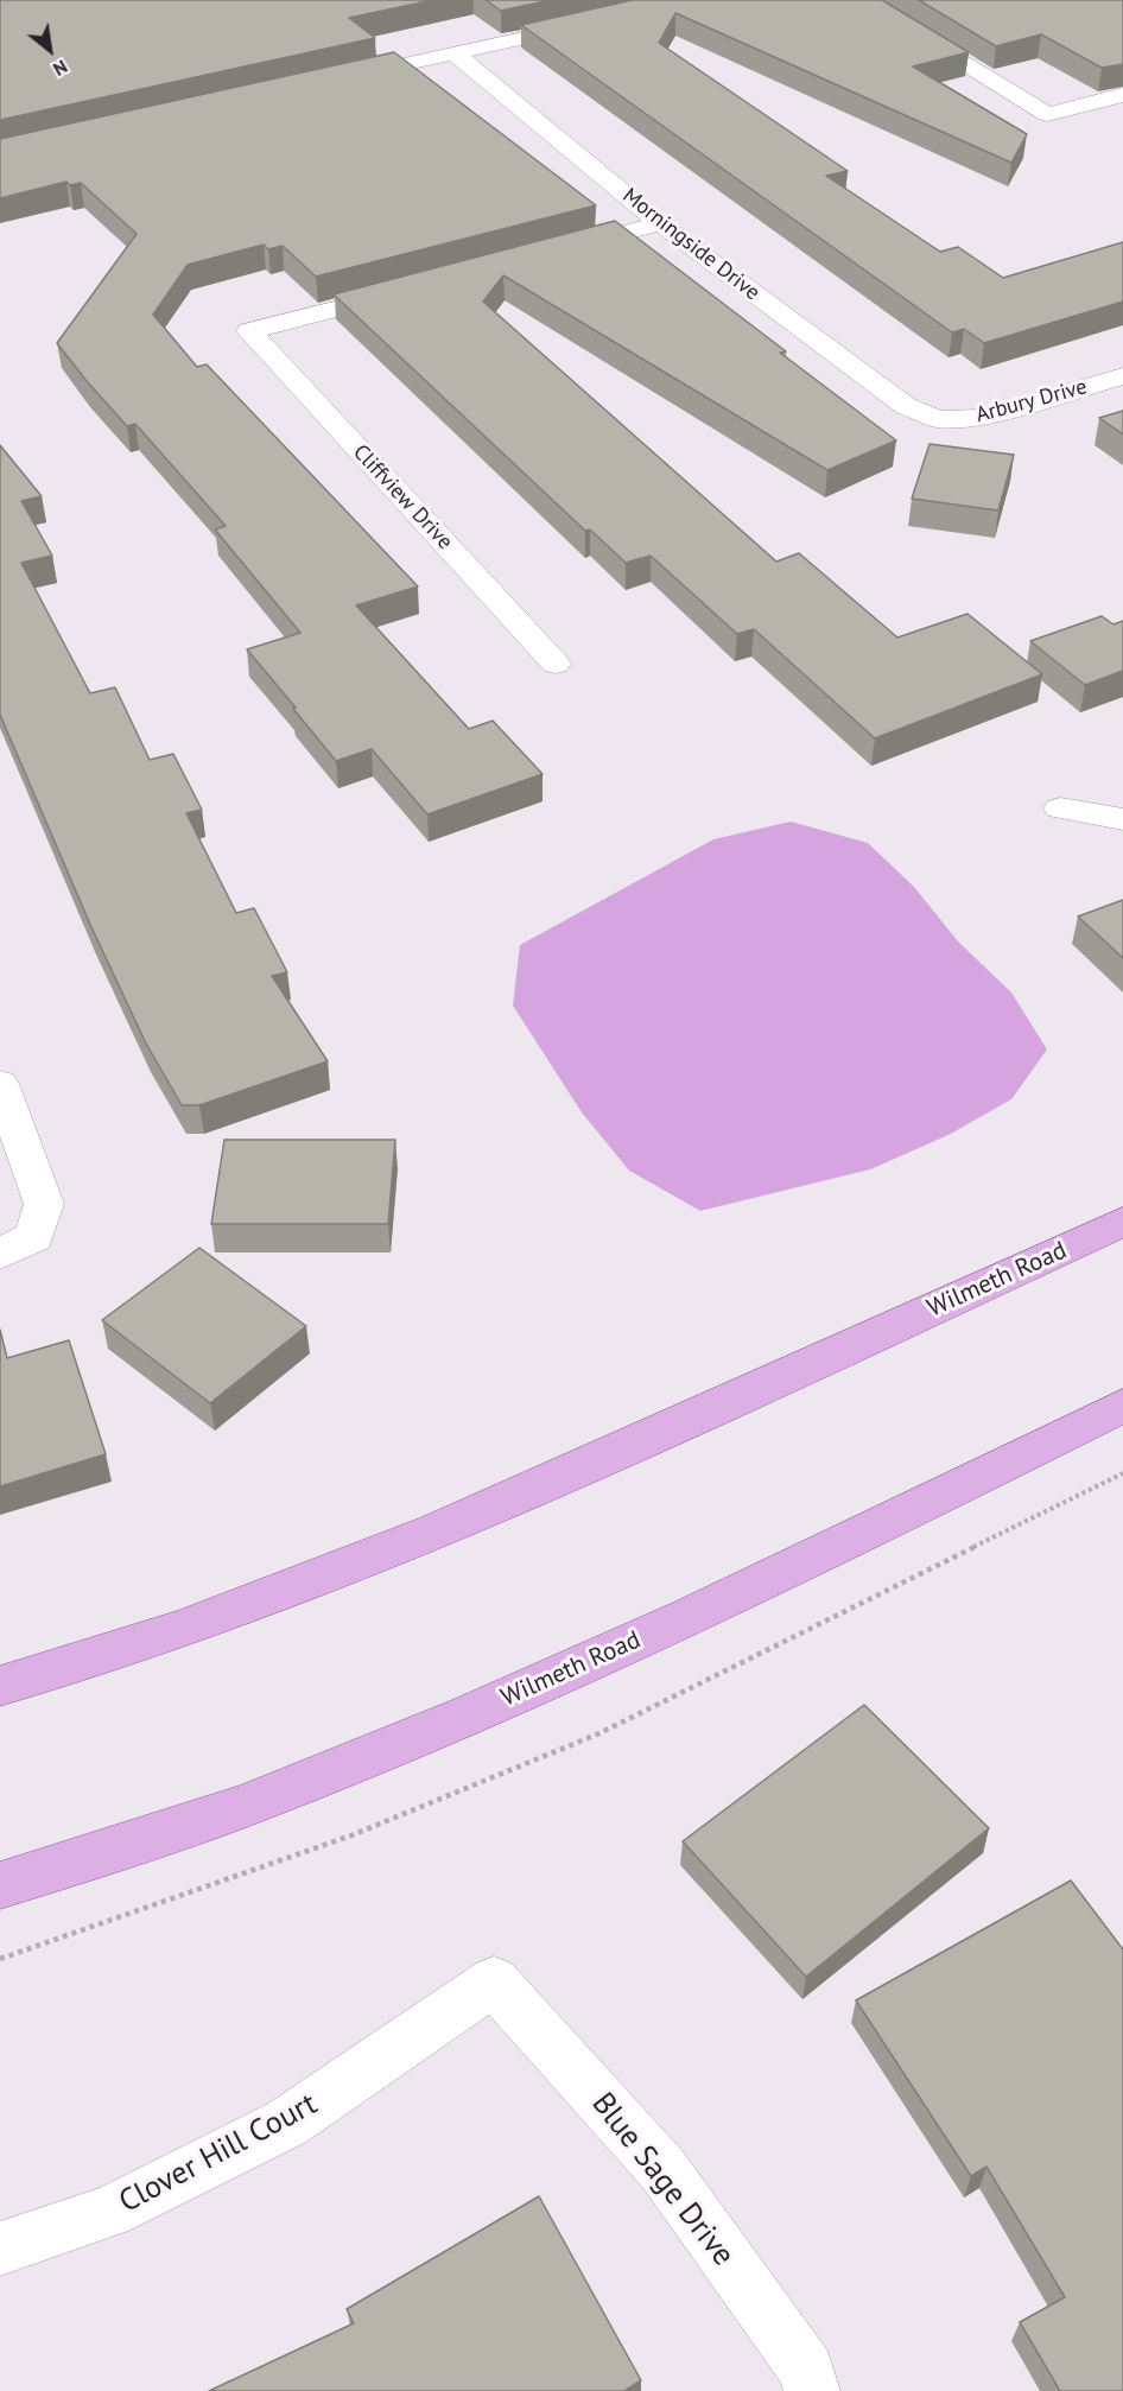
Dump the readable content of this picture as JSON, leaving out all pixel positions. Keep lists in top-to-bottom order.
{
  "streets": {
    "main road": ["Wilmeth Road"],
    "street": [
      "Morningside Drive",
      "Arbury Drive",
      "Cliffview Drive",
      "Clover Hill Court",
      "Blue Sage Drive"
    ]
  },
  "crossings": [
    ["Morningside Drive", "Arbury Drive"],
    ["Clover Hill Court", "Blue Sage Drive"]
  ],
  "north": "bottom right"
}
